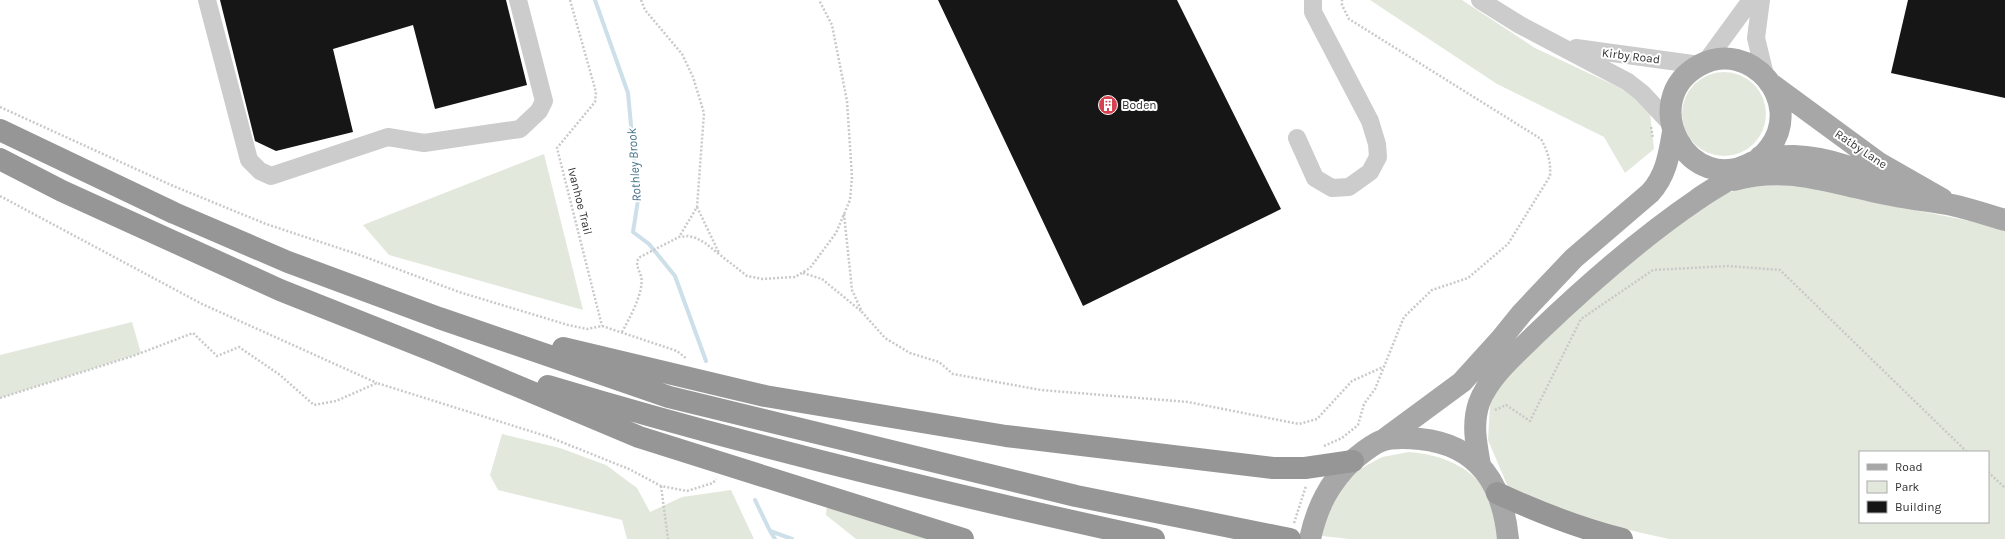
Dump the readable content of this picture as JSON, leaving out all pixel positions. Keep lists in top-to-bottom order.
{
  "streets": {
    "main road": ["Ratby Lane"],
    "street": ["Kirby Road"],
    "path": ["Ivanhoe Trail"]
  },
  "crossings": [
    ["Kirby Road", "Ratby Lane"]
  ],
  "water": ["Rothley Brook"],
  "places": {
    "building": ["Boden"]
  },
  "legend": ["Road", "Park", "Building"]
}
